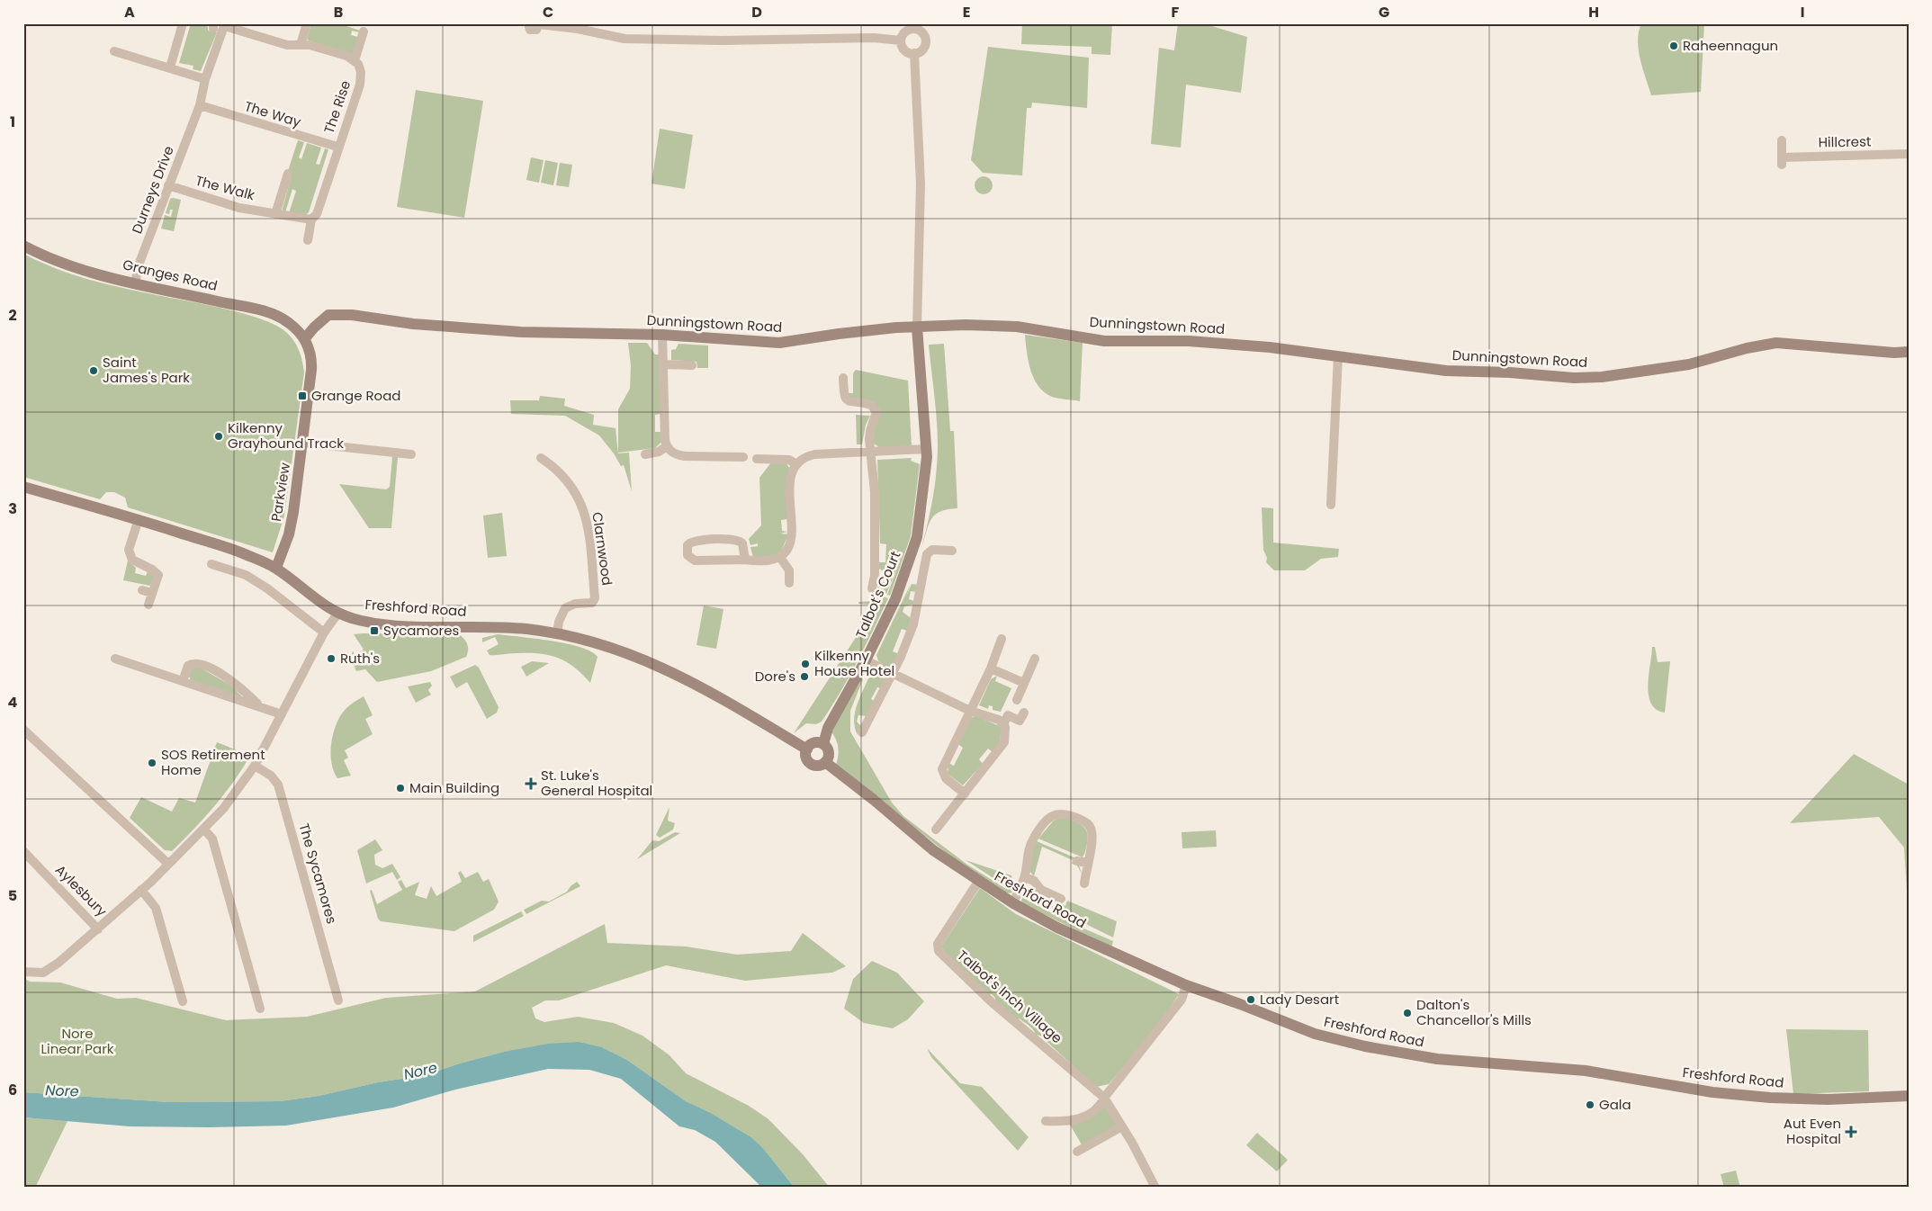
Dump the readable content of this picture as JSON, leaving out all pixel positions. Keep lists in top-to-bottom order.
{
  "streets": {
    "street": [
      "The Rise",
      "The Way",
      "Hillcrest",
      "The Walk",
      "Durneys Drive",
      "Granges Road",
      "Dunningstown Road",
      "Parkview",
      "Clarnwood",
      "Talbot's Court",
      "Freshford Road",
      "The Sycamores",
      "Aylesbury",
      "Talbot's Inch Village"
    ]
  },
  "crossings": [
    ["The Rise", "The Way"],
    ["The Rise", "The Walk"],
    ["The Way", "Durneys Drive"],
    ["The Walk", "Durneys Drive"],
    ["Durneys Drive", "Granges Road"],
    ["Granges Road", "Dunningstown Road"],
    ["Granges Road", "Parkview"],
    ["Dunningstown Road", "Parkview"],
    ["Dunningstown Road", "Talbot's Court"],
    ["Parkview", "Freshford Road"],
    ["Clarnwood", "Freshford Road"],
    ["Talbot's Court", "Freshford Road"],
    ["Freshford Road", "Talbot's Inch Village"]
  ],
  "water": ["Nore"],
  "parks": ["Nore Linear Park"],
  "places": {
    "other": [
      "Raheennagun",
      "Saint James's Park",
      "Kilkenny Grayhound Track",
      "Ruth's",
      "Kilkenny House Hotel",
      "Dore's",
      "SOS Retirement Home",
      "Main Building",
      "Lady Desart",
      "Dalton's Chancellor's Mills",
      "Gala"
    ],
    "transit": ["Grange Road", "Sycamores"],
    "health": ["St. Luke's General Hospital", "Aut Even Hospital"]
  },
  "grid": {
    "columns": [
      "A",
      "B",
      "C",
      "D",
      "E",
      "F",
      "G",
      "H",
      "I"
    ],
    "rows": [
      "1",
      "2",
      "3",
      "4",
      "5",
      "6"
    ]
  }
}
